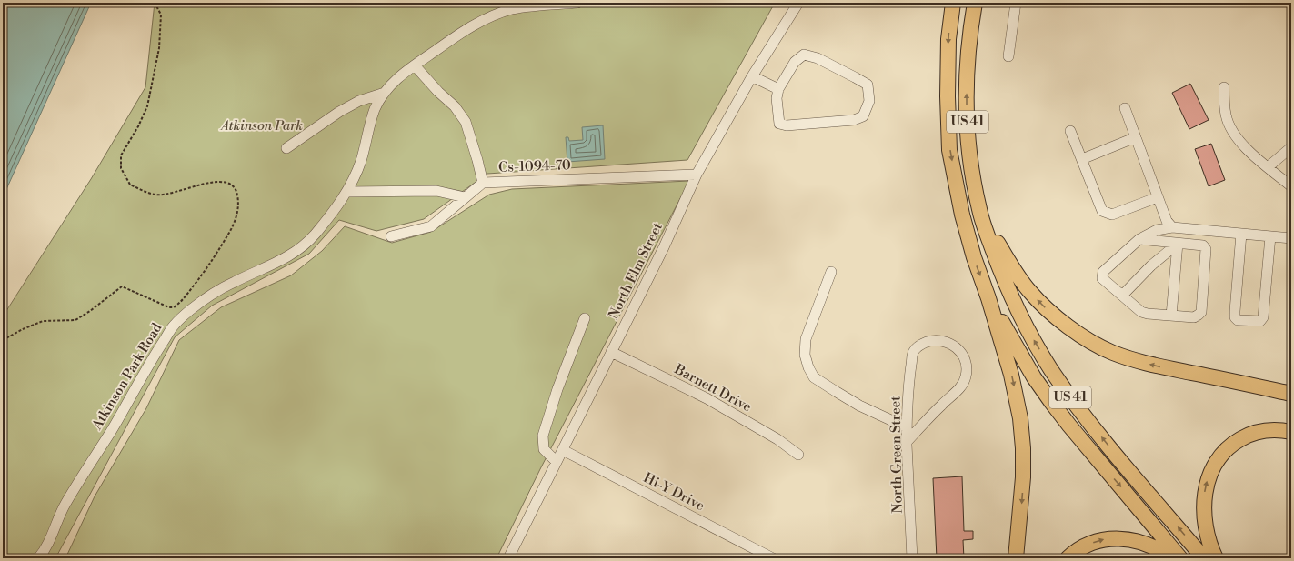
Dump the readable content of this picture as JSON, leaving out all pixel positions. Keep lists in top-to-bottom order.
{
  "streets": {
    "highway": ["US 41"],
    "street": [
      "Cs-1094-70",
      "North Elm Street",
      "Atkinson Park Road",
      "Barnett Drive",
      "North Green Street",
      "Hi-Y Drive"
    ]
  },
  "crossings": [
    ["Cs-1094-70", "North Elm Street"],
    ["North Elm Street", "Barnett Drive"],
    ["North Elm Street", "Hi-Y Drive"]
  ],
  "parks": ["Atkinson Park"]
}
